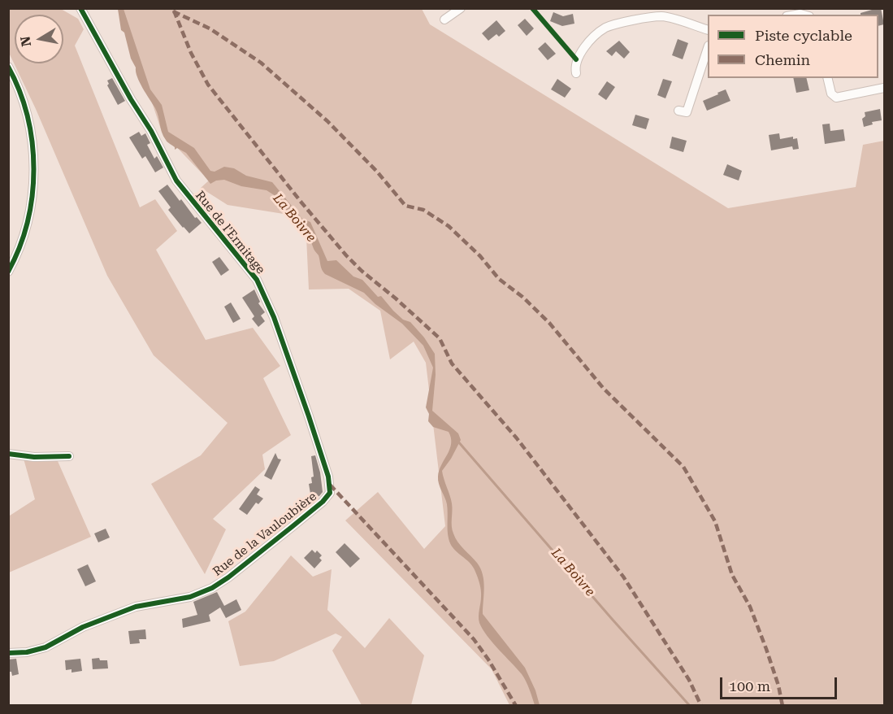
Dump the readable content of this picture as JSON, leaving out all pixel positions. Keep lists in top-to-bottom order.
{
  "streets": {
    "street": ["Rue de l’Ermitage", "Rue de la Vauloubière"]
  },
  "crossings": [
    ["Rue de l’Ermitage", "Rue de la Vauloubière"]
  ],
  "water": ["La Boivre"],
  "legend": ["Piste cyclable", "Chemin"],
  "scale_bar": "100 m",
  "north": "left"
}
